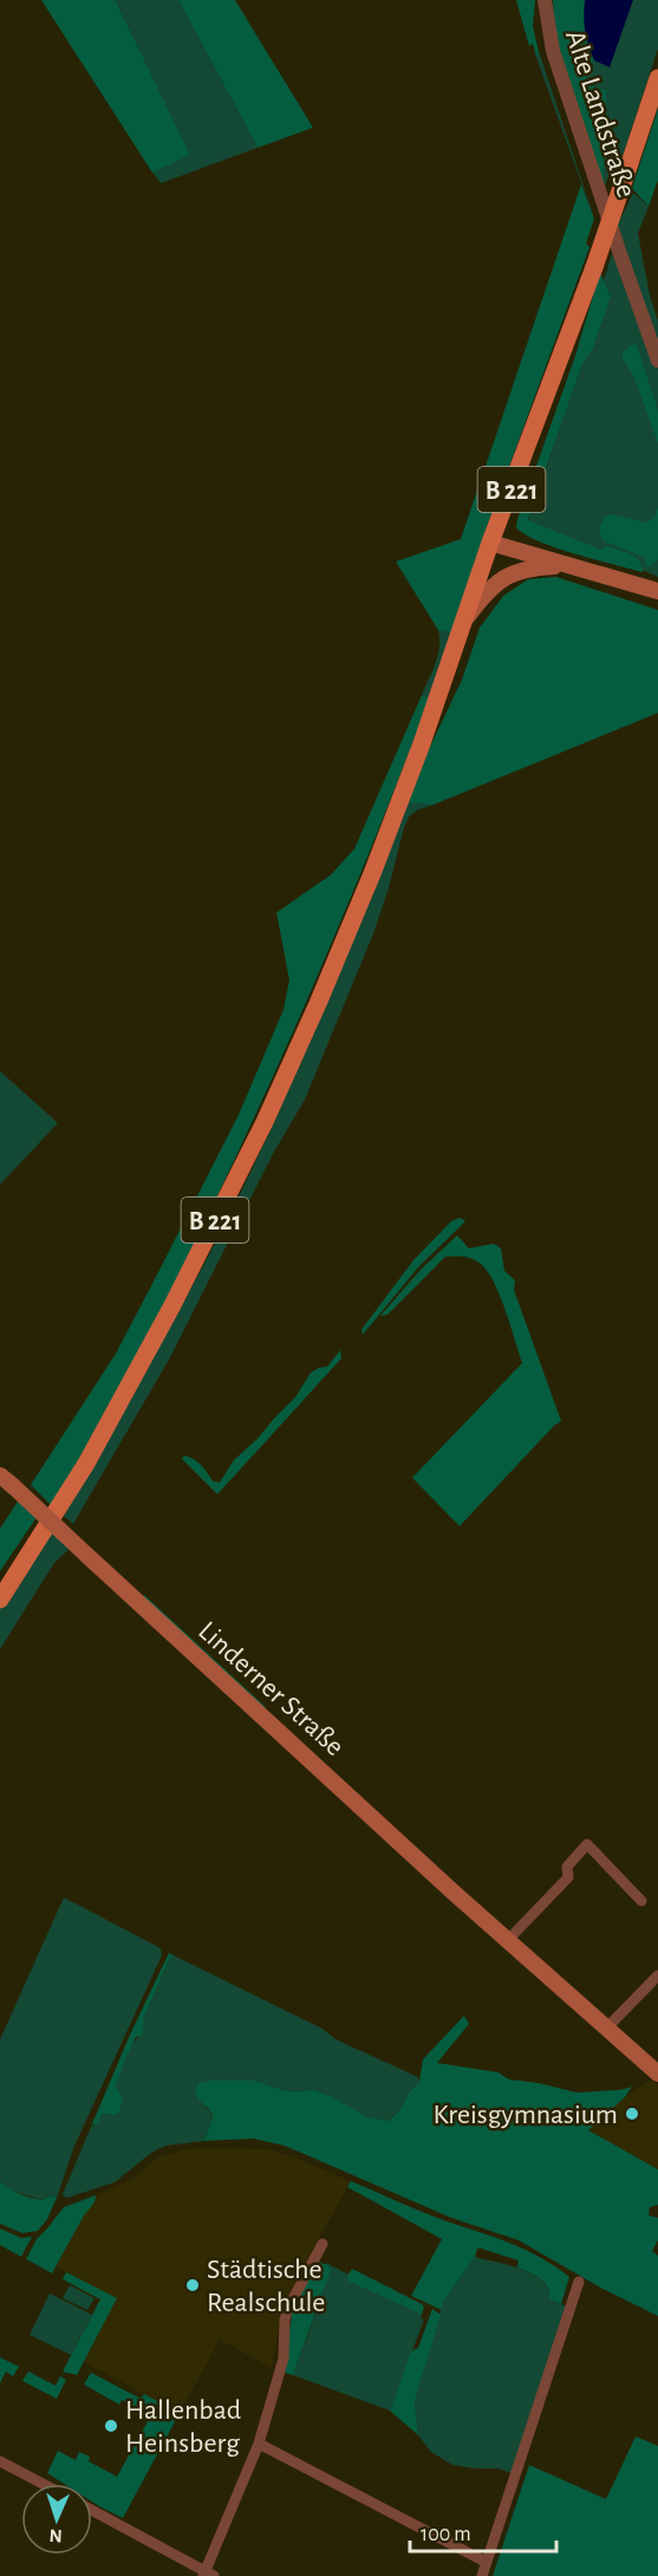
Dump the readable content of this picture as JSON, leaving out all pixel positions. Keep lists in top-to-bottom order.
{
  "streets": {
    "main road": ["B 221", "Linderner Straße"],
    "street": ["Alte Landstraße"]
  },
  "places": ["Kreisgymnasium", "Städtische Realschule", "Hallenbad Heinsberg"],
  "scale_bar": "100 m",
  "north": "bottom"
}
